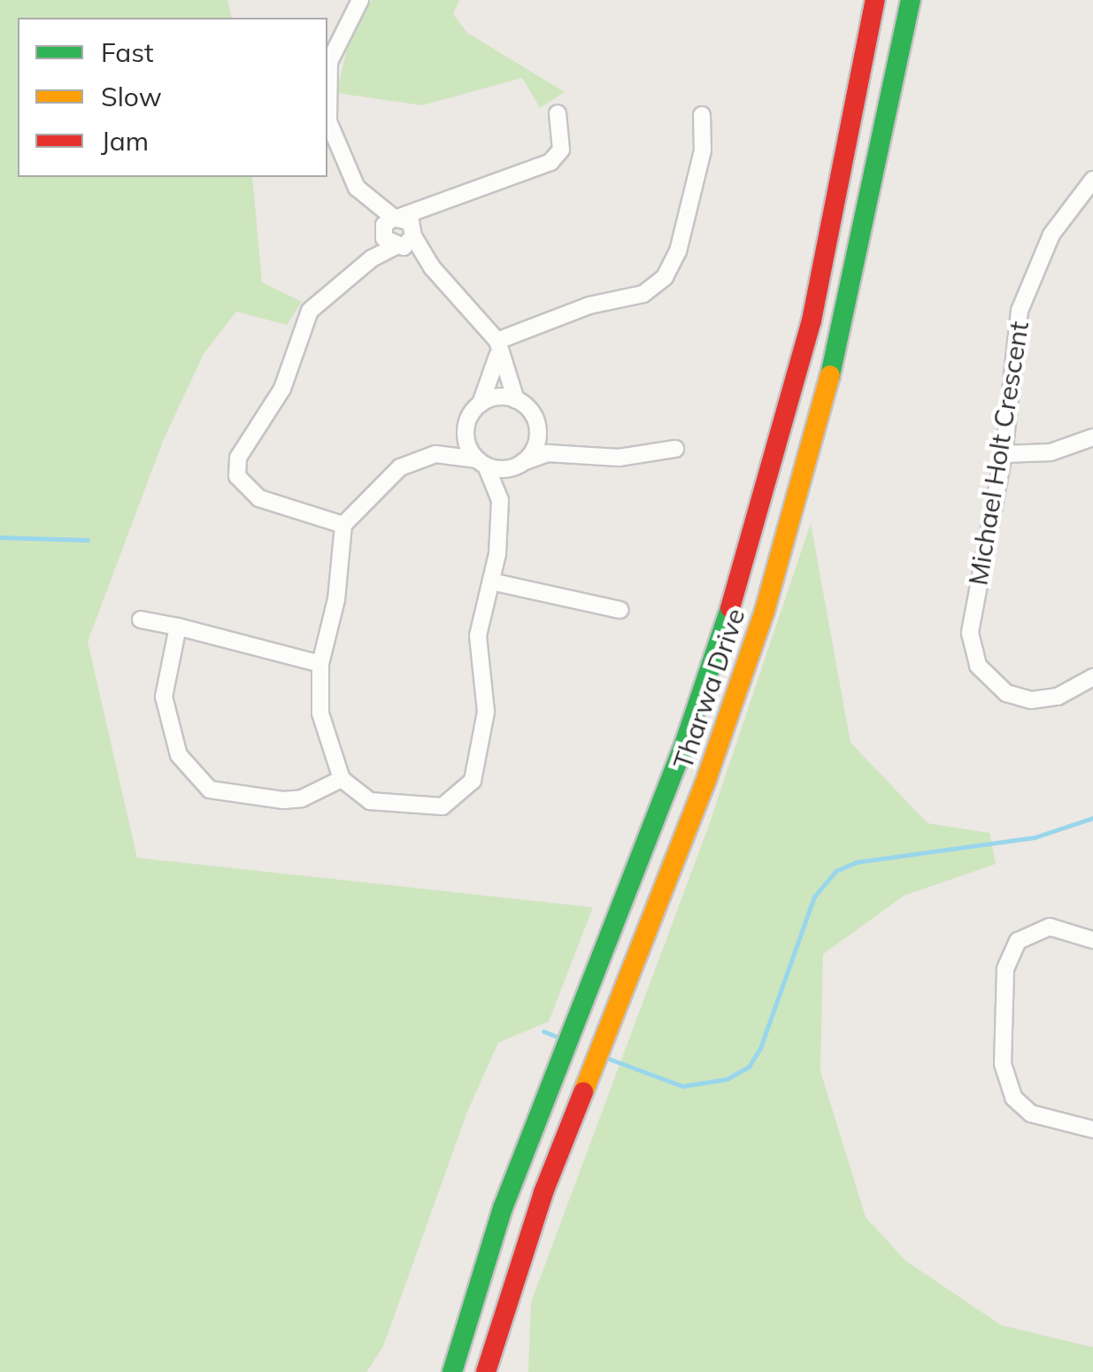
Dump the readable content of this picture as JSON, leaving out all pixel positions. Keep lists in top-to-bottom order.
{
  "streets": {
    "main road": ["Tharwa Drive"],
    "street": ["Michael Holt Crescent"]
  },
  "legend": ["Fast", "Slow", "Jam"]
}
